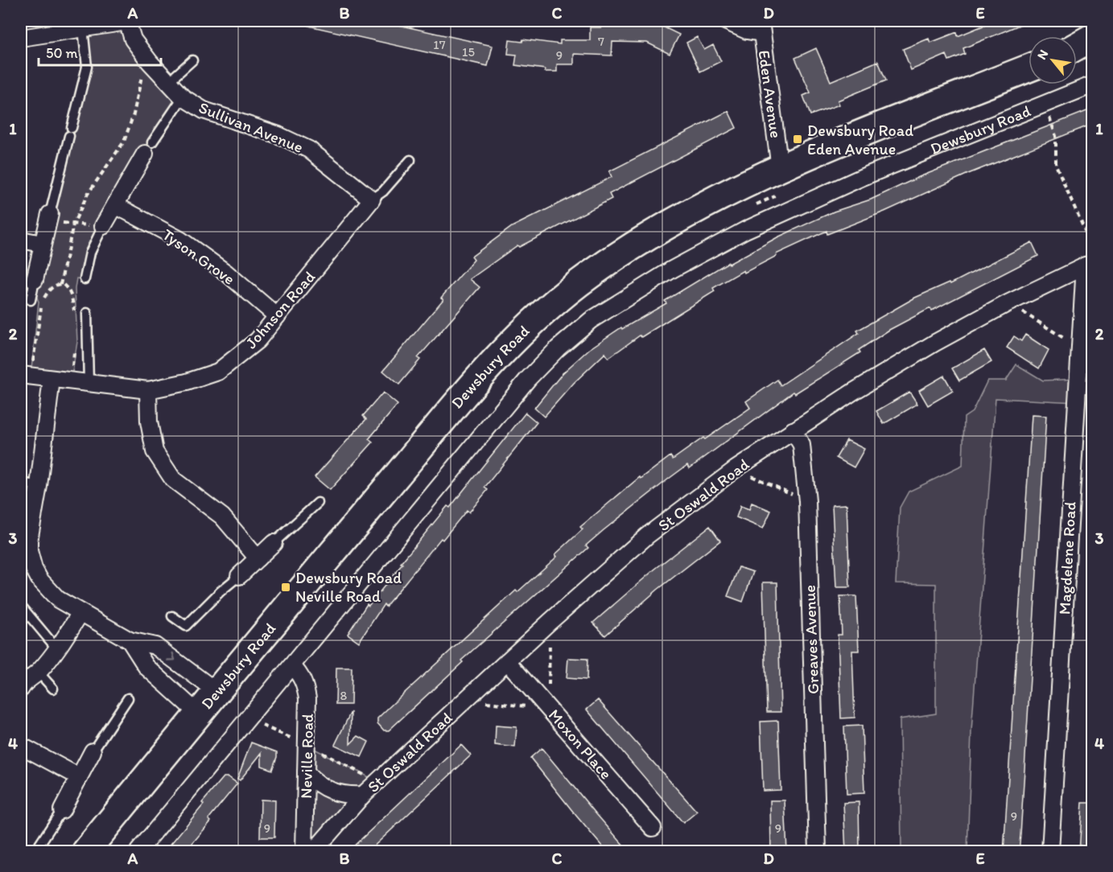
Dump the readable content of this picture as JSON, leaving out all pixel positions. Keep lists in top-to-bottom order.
{
  "streets": {
    "highway": ["Dewsbury Road"],
    "street": [
      "Eden Avenue",
      "Sullivan Avenue",
      "Tyson Grove",
      "Johnson Road",
      "St Oswald Road",
      "Magdelene Road",
      "Greaves Avenue",
      "Moxon Place",
      "Neville Road"
    ]
  },
  "crossings": [
    ["Eden Avenue", "Dewsbury Road"],
    ["Sullivan Avenue", "Johnson Road"],
    ["Dewsbury Road", "Neville Road"],
    ["Tyson Grove", "Johnson Road"],
    ["St Oswald Road", "Magdelene Road"],
    ["St Oswald Road", "Greaves Avenue"],
    ["St Oswald Road", "Moxon Place"],
    ["St Oswald Road", "Neville Road"]
  ],
  "places": {
    "transit": ["Dewsbury Road Eden Avenue", "Dewsbury Road Neville Road"]
  },
  "house_numbers": [
    "7",
    "17",
    "15",
    "9",
    "8",
    "9",
    "9",
    "9"
  ],
  "scale_bar": "50 m",
  "north": "top left",
  "grid": {
    "columns": [
      "A",
      "B",
      "C",
      "D",
      "E"
    ],
    "rows": [
      "1",
      "2",
      "3",
      "4"
    ]
  }
}
